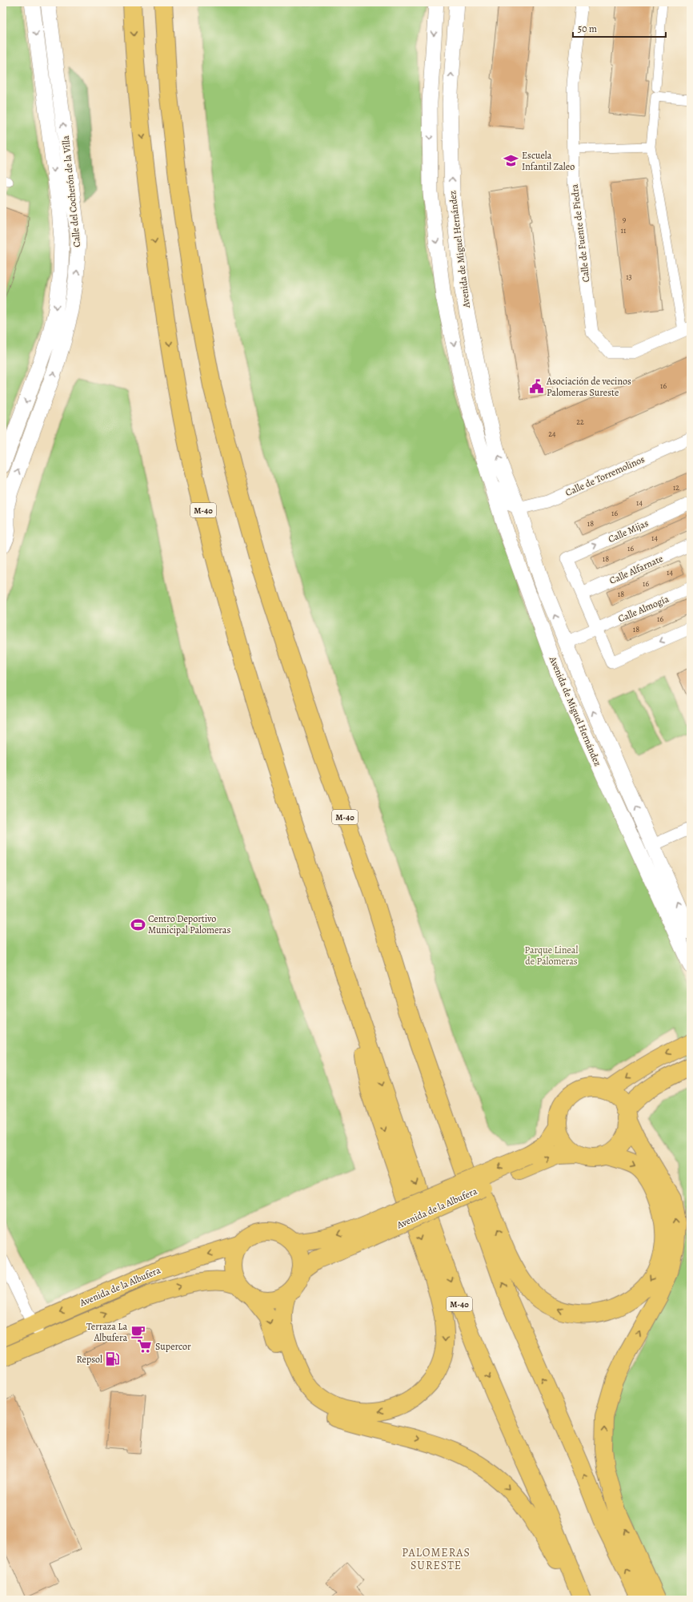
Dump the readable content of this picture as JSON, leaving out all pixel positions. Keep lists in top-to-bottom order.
{
  "streets": {
    "main road": ["M-40", "Avenida de la Albufera"],
    "street": [
      "Calle del Cocherón de la Villa",
      "Calle de Fuente de Piedra",
      "Avenida de Miguel Hernández",
      "Calle de Torremolinos",
      "Calle Mijas",
      "Calle Alfarnate",
      "Calle Almogía"
    ]
  },
  "crossings": [
    ["Avenida de Miguel Hernández", "Calle de Torremolinos"],
    ["Avenida de Miguel Hernández", "Calle Almogía"],
    ["Calle Mijas", "Calle Alfarnate"]
  ],
  "one_way": ["Calle Mijas"],
  "districts": ["PALOMERAS SURESTE"],
  "parks": ["Parque Lineal de Palomeras"],
  "places": {
    "school or university": ["Escuela Infantil Zaleo"],
    "public building": ["Asociación de vecinos Palomeras Sureste"],
    "sports": ["Centro Deportivo Municipal Palomeras"],
    "cafe": ["Terraza La Albufera"],
    "supermarket": ["Supercor"],
    "fuel station": ["Repsol"]
  },
  "house_numbers": [
    "9",
    "11",
    "13",
    "16",
    "22",
    "24",
    "12",
    "14",
    "16",
    "18",
    "14",
    "16",
    "18",
    "14",
    "16",
    "18",
    "16",
    "18"
  ],
  "scale_bar": "50 m"
}
